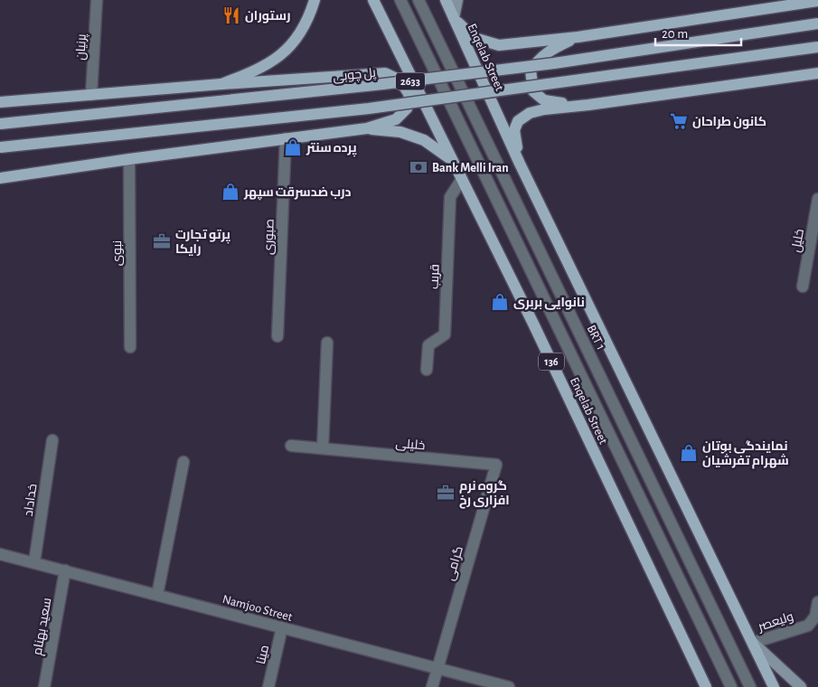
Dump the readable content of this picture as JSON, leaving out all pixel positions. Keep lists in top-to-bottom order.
{
  "streets": {
    "main road": [
      "Enqelab Street",
      "پل چوبی",
      "2633",
      "136"
    ],
    "street": [
      "پرنیان",
      "صبوری",
      "خلیل",
      "نبوی",
      "قریب",
      "BRT 1",
      "خلیلی",
      "خداداد",
      "گرامی",
      "Namjoo Street",
      "ولیعصر",
      "سعید بهنام",
      "مینا"
    ]
  },
  "crossings": [
    ["Enqelab Street", "قریب"],
    ["Enqelab Street", "ولیعصر"],
    ["خلیلی", "گرامی"],
    ["خداداد", "Namjoo Street"],
    ["گرامی", "Namjoo Street"],
    ["Namjoo Street", "سعید بهنام"],
    ["Namjoo Street", "مینا"]
  ],
  "places": {
    "restaurant": ["رستوران"],
    "supermarket": ["کانون طراحان"],
    "shop": [
      "پرده سنتر",
      "درب ضدسرقت سپهر",
      "نانوایی بربری",
      "نمایندگی بوتان شهرام تفرشیان"
    ],
    "bank": ["Bank Melli Iran"],
    "office": ["پرتو تجارت رایکا", "گروه نرم افزاری رخ"]
  },
  "scale_bar": "20 m"
}
